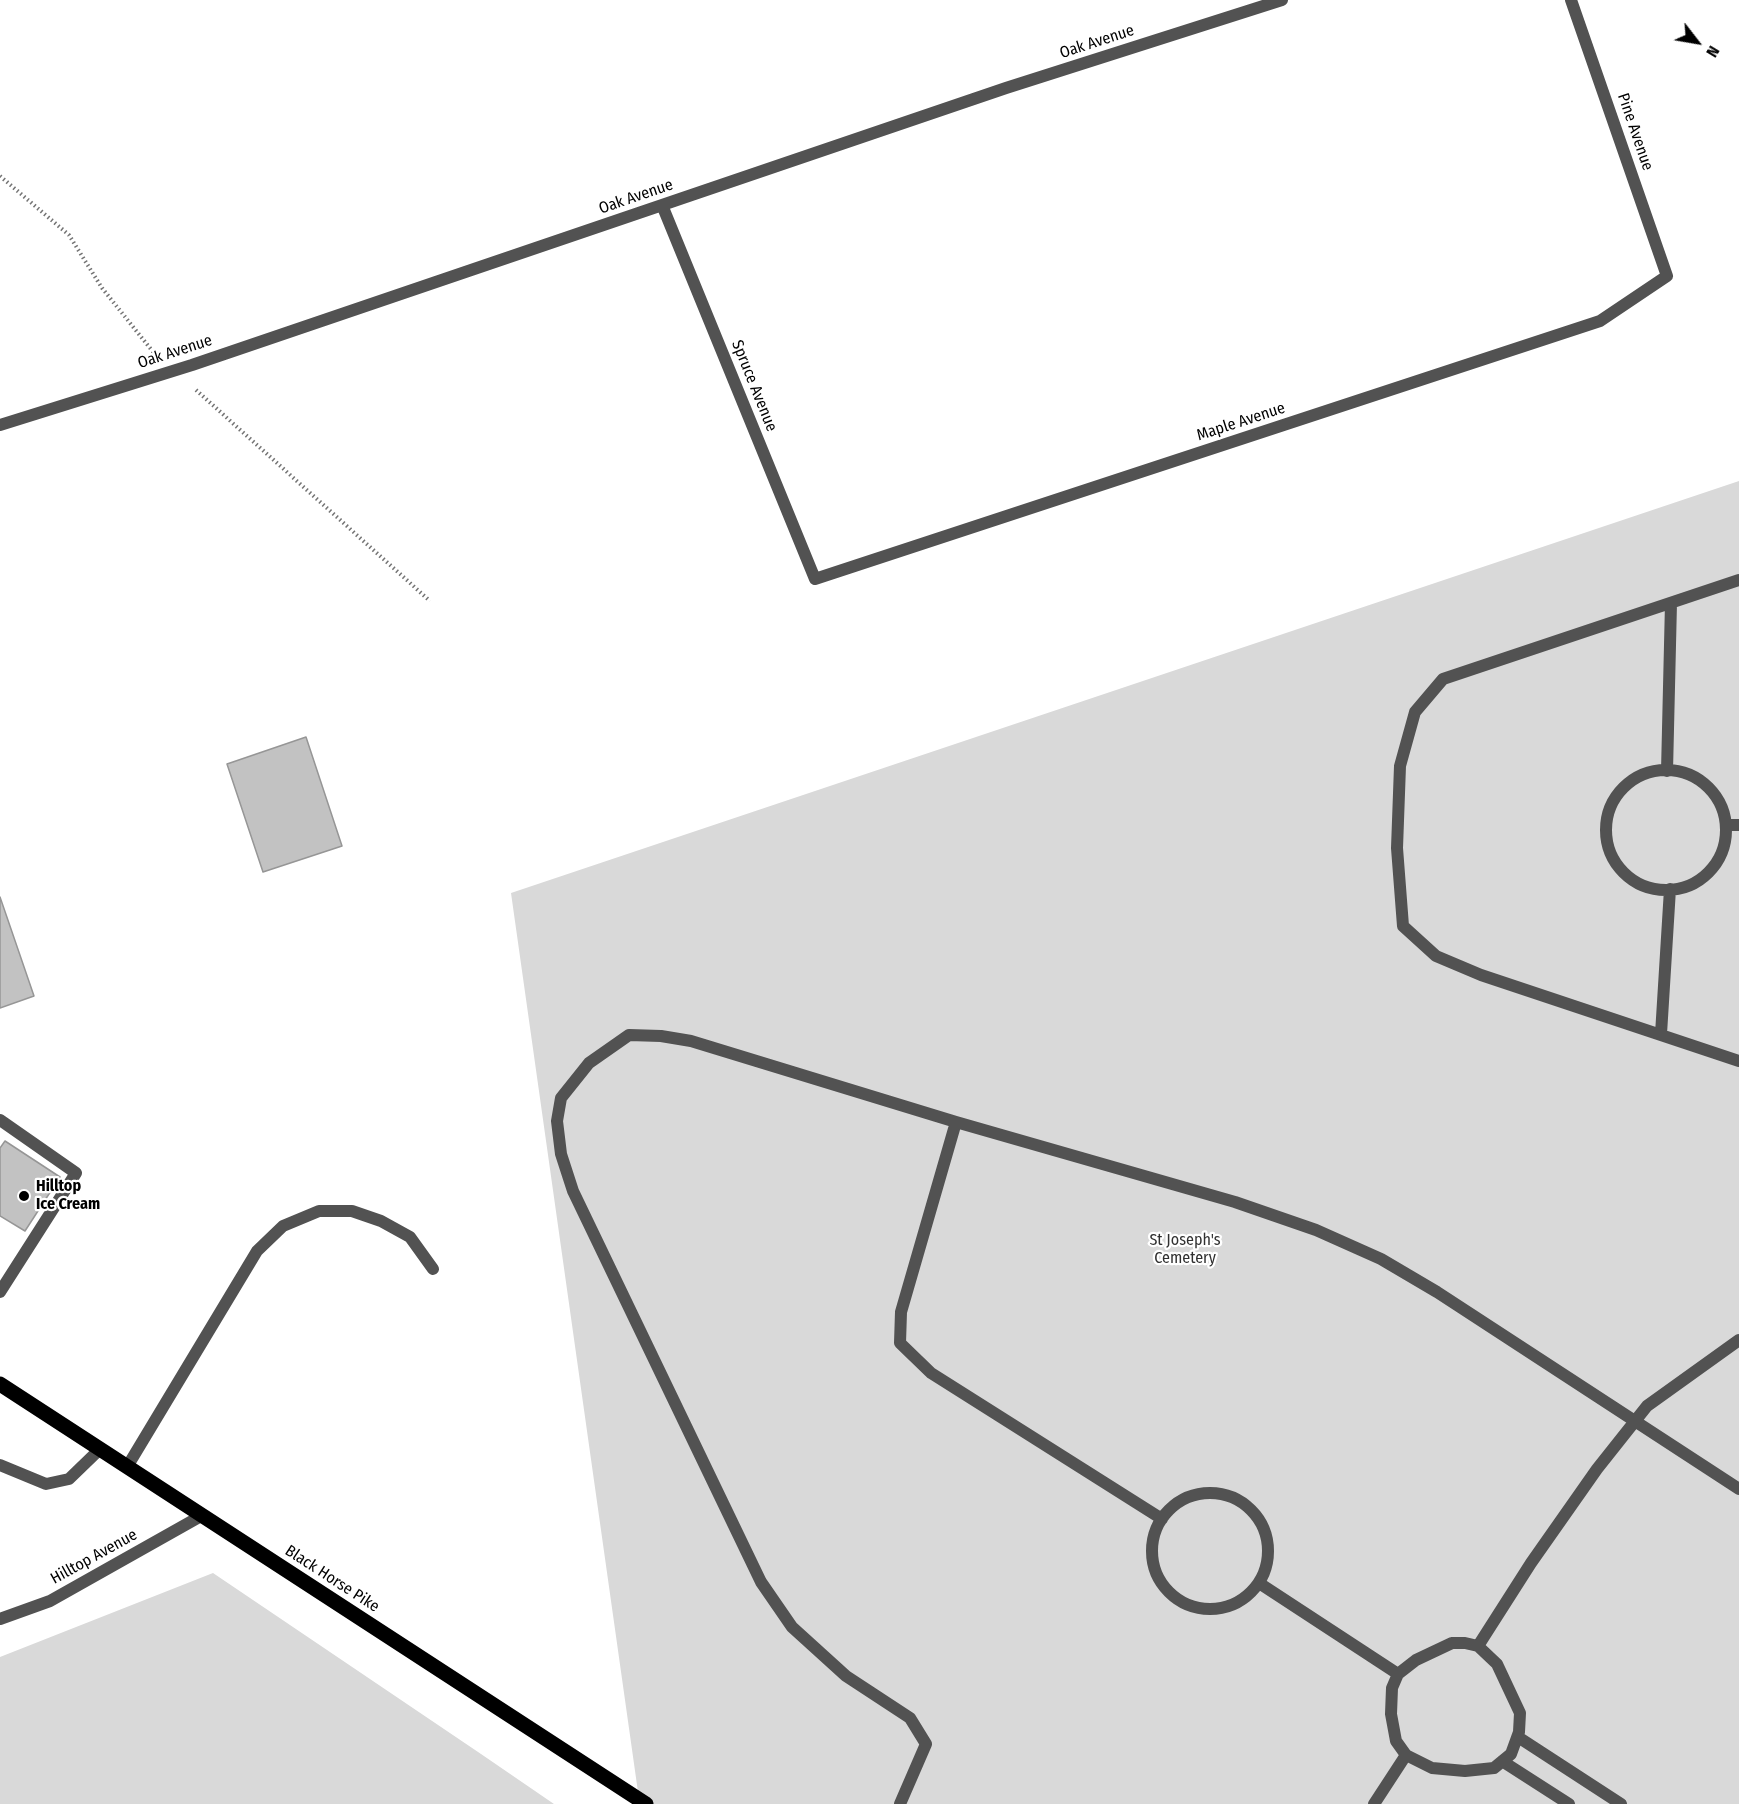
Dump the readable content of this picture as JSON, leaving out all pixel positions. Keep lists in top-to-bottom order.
{
  "streets": {
    "main road": ["Black Horse Pike"],
    "street": [
      "Oak Avenue",
      "Pine Avenue",
      "Spruce Avenue",
      "Maple Avenue",
      "Hilltop Avenue"
    ]
  },
  "crossings": [
    ["Oak Avenue", "Spruce Avenue"],
    ["Pine Avenue", "Maple Avenue"],
    ["Spruce Avenue", "Maple Avenue"],
    ["Hilltop Avenue", "Black Horse Pike"]
  ],
  "parks": ["St Joseph's Cemetery"],
  "places": ["Hilltop Ice Cream"],
  "north": "bottom right"
}
